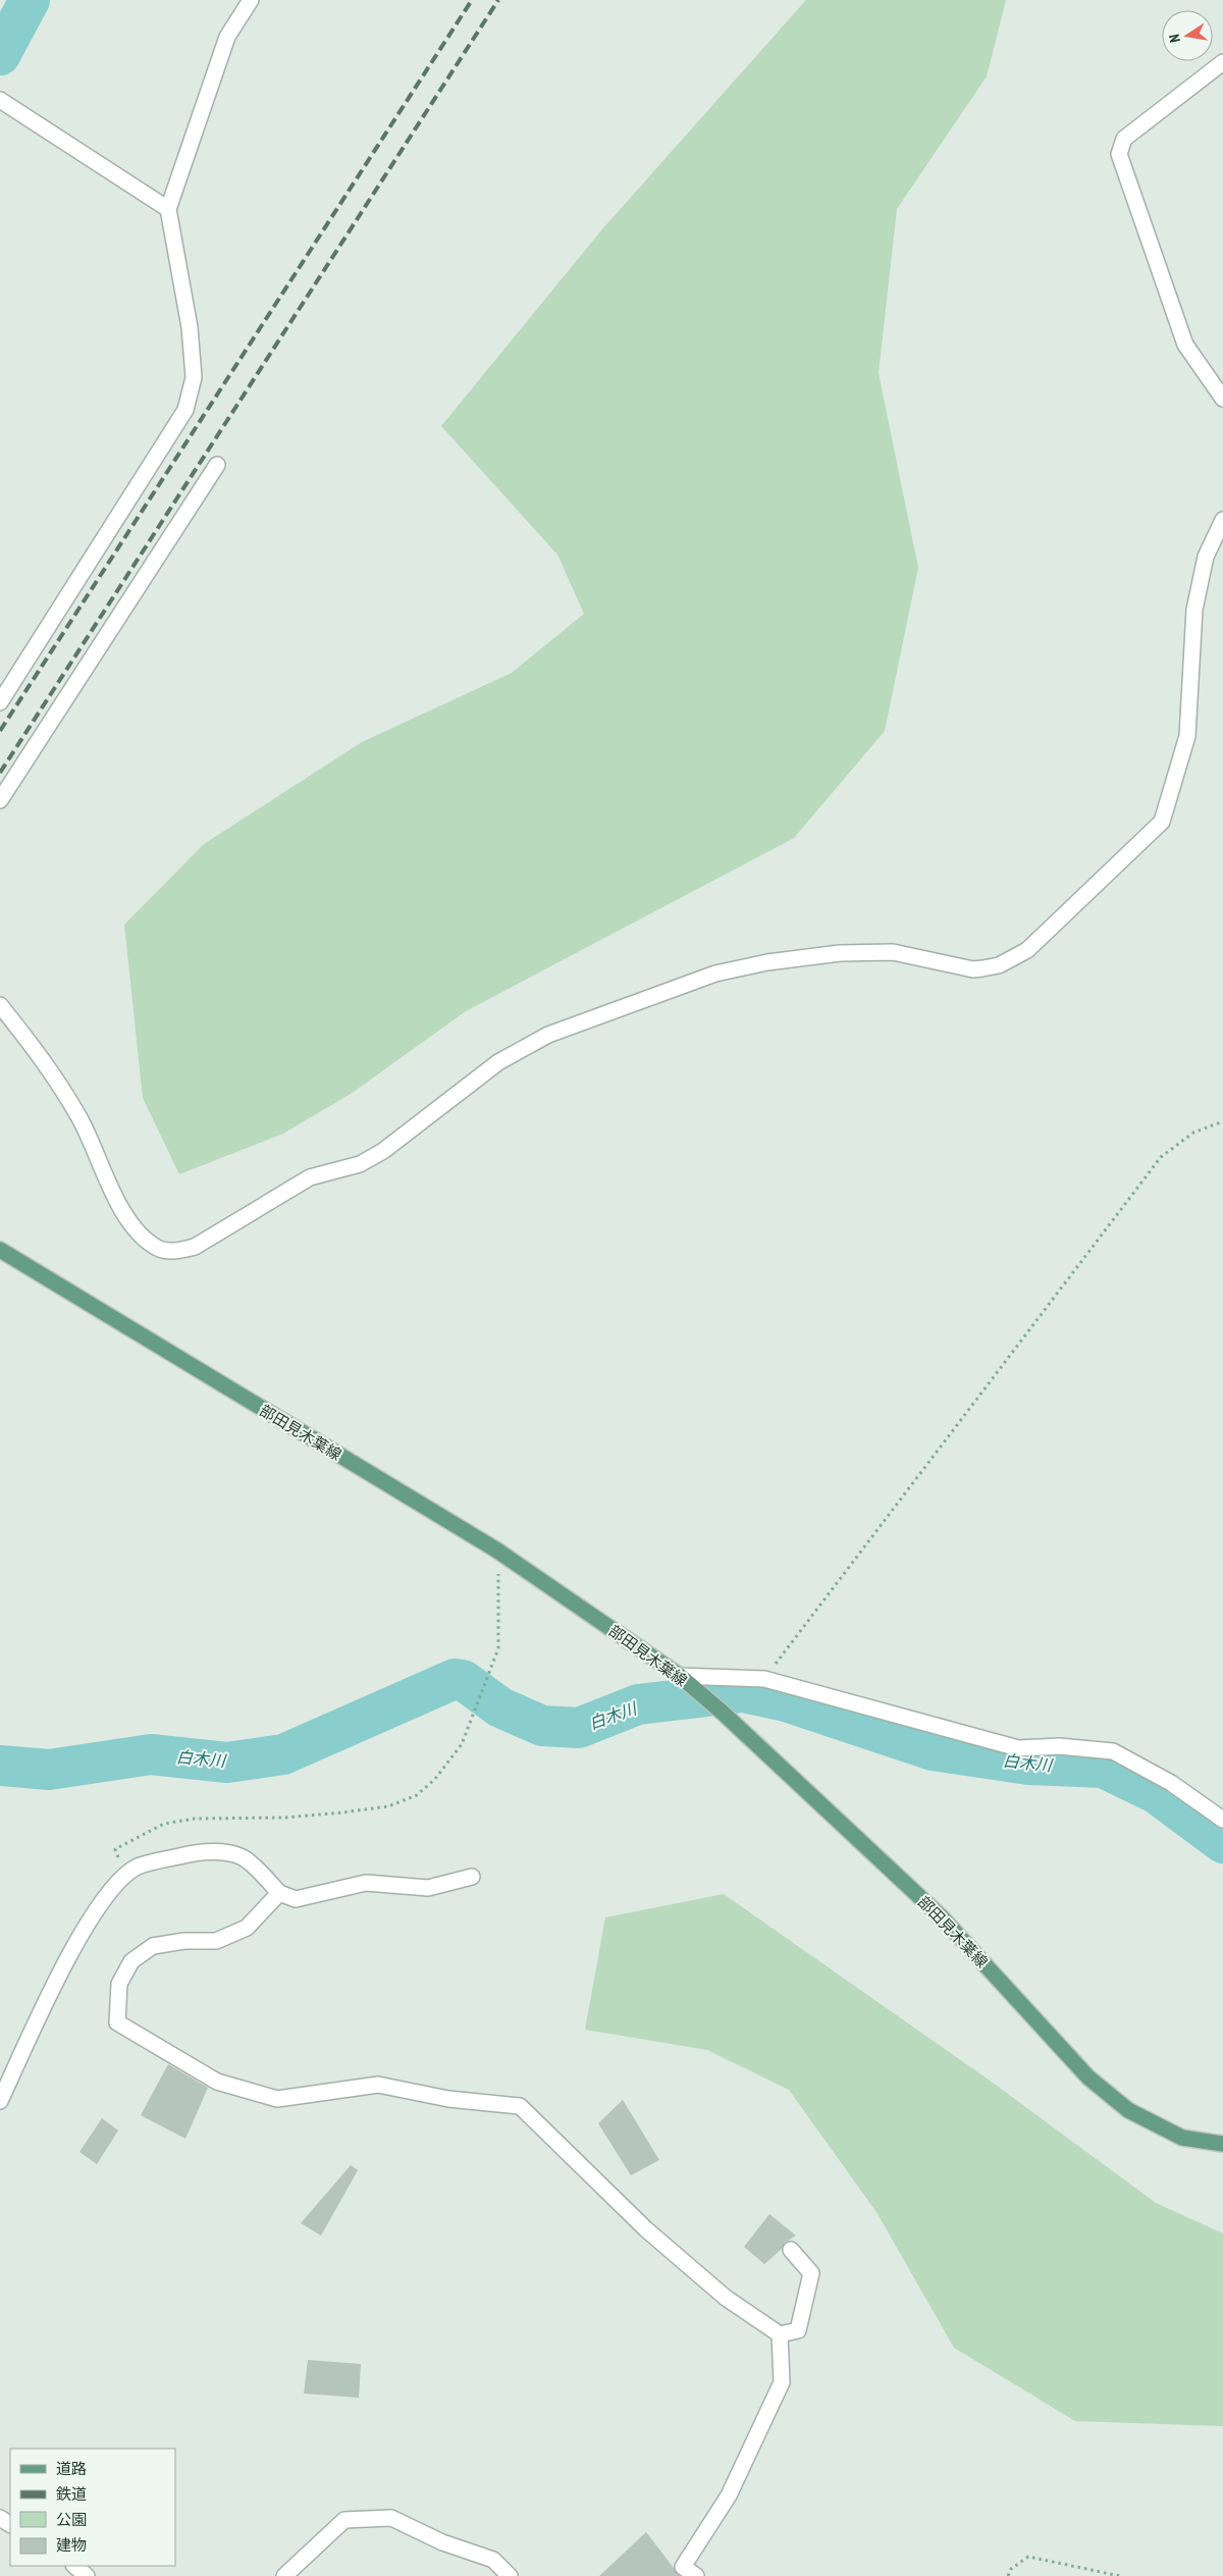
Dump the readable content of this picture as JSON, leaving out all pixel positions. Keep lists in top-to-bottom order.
{
  "streets": {
    "main road": ["部田見木葉線"]
  },
  "water": ["白木川"],
  "legend": [
    "道路",
    "鉄道",
    "公園",
    "建物"
  ],
  "north": "left"
}
